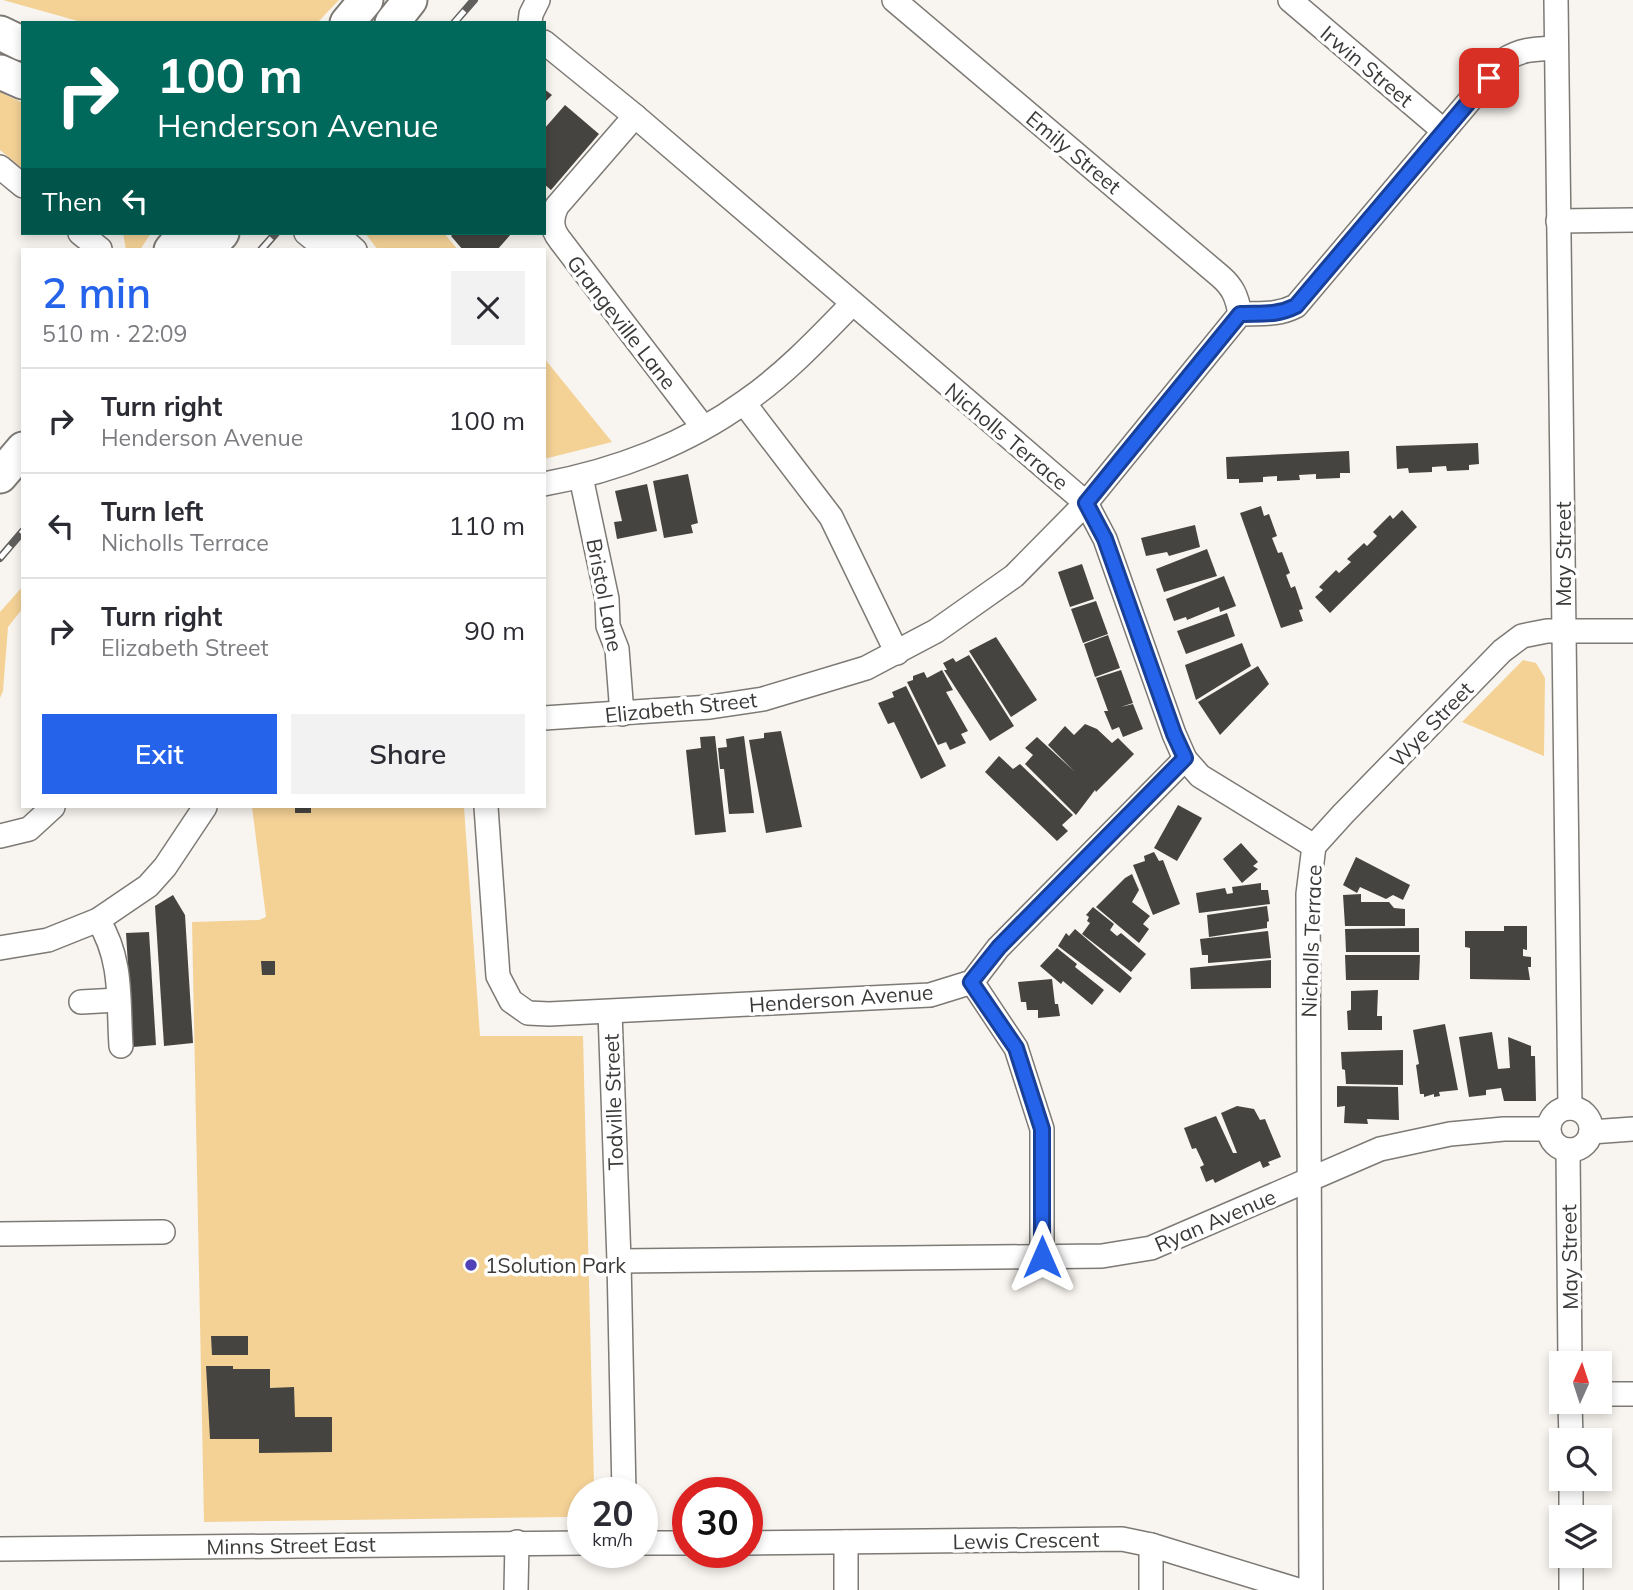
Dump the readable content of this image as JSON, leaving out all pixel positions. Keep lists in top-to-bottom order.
{
  "streets": {
    "street": [
      "Irwin Street",
      "Emily Street",
      "Grangeville Lane",
      "Nicholls Terrace",
      "May Street",
      "Bristol Lane",
      "Elizabeth Street",
      "Wye Street",
      "Henderson Avenue",
      "Todville Street",
      "Ryan Avenue",
      "Lewis Crescent",
      "Minns Street East"
    ]
  },
  "crossings": [
    ["Emily Street", "Elizabeth Street"],
    ["Grangeville Lane", "Nicholls Terrace"],
    ["Nicholls Terrace", "Elizabeth Street"],
    ["Nicholls Terrace", "Wye Street"],
    ["Nicholls Terrace", "Ryan Avenue"],
    ["May Street", "Wye Street"],
    ["May Street", "Ryan Avenue"],
    ["Bristol Lane", "Elizabeth Street"],
    ["Henderson Avenue", "Todville Street"],
    ["Todville Street", "Ryan Avenue"]
  ],
  "places": ["1Solution Park"],
  "north": "top",
  "page": {
    "turn": ["100 m", "Henderson Avenue"],
    "then": "Then",
    "heading": ["2 min", "510 m · 22:09"],
    "list": [
      {
        "name": "Turn right",
        "note": "Henderson Avenue",
        "value": "100 m"
      },
      {
        "name": "Turn left",
        "note": "Nicholls Terrace",
        "value": "110 m"
      },
      {
        "name": "Turn right",
        "note": "Elizabeth Street",
        "value": "90 m"
      }
    ],
    "buttons": ["Exit", "Share"],
    "speed": "20 km/h",
    "limit": "30"
  }
}
